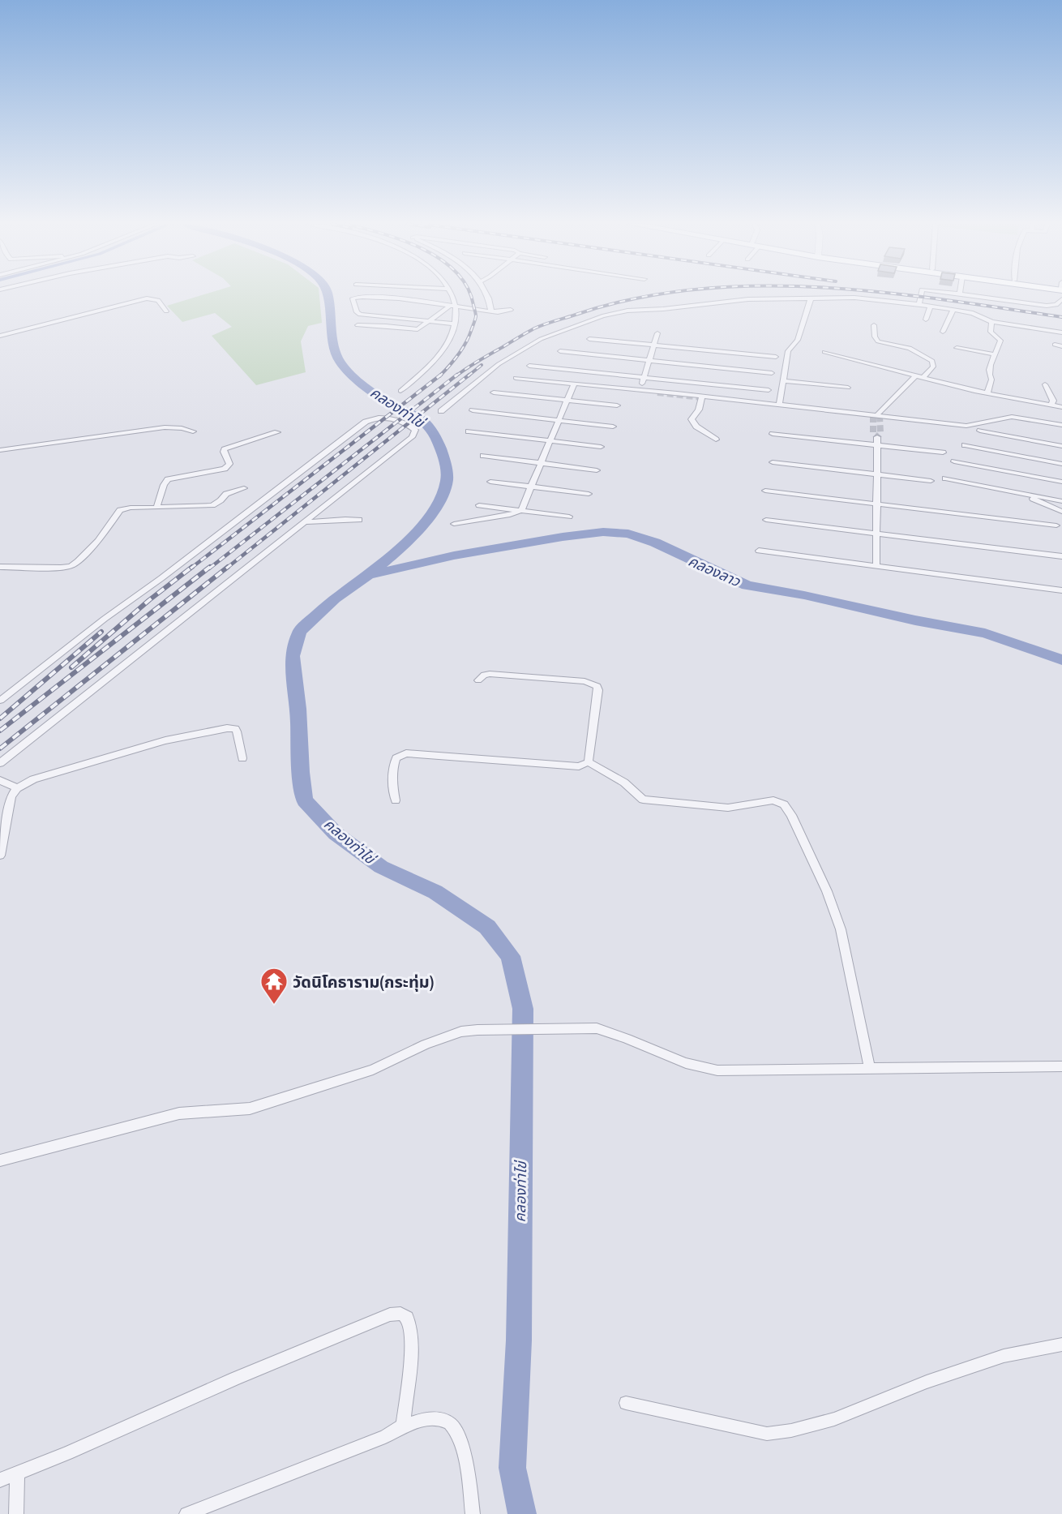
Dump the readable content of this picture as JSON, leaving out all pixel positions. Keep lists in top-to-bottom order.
{
  "water": ["คลองท่าไข่", "คลองลาว"],
  "places": {
    "temple": ["วัดนิโคธาราม(กระทุ่ม)"]
  }
}
